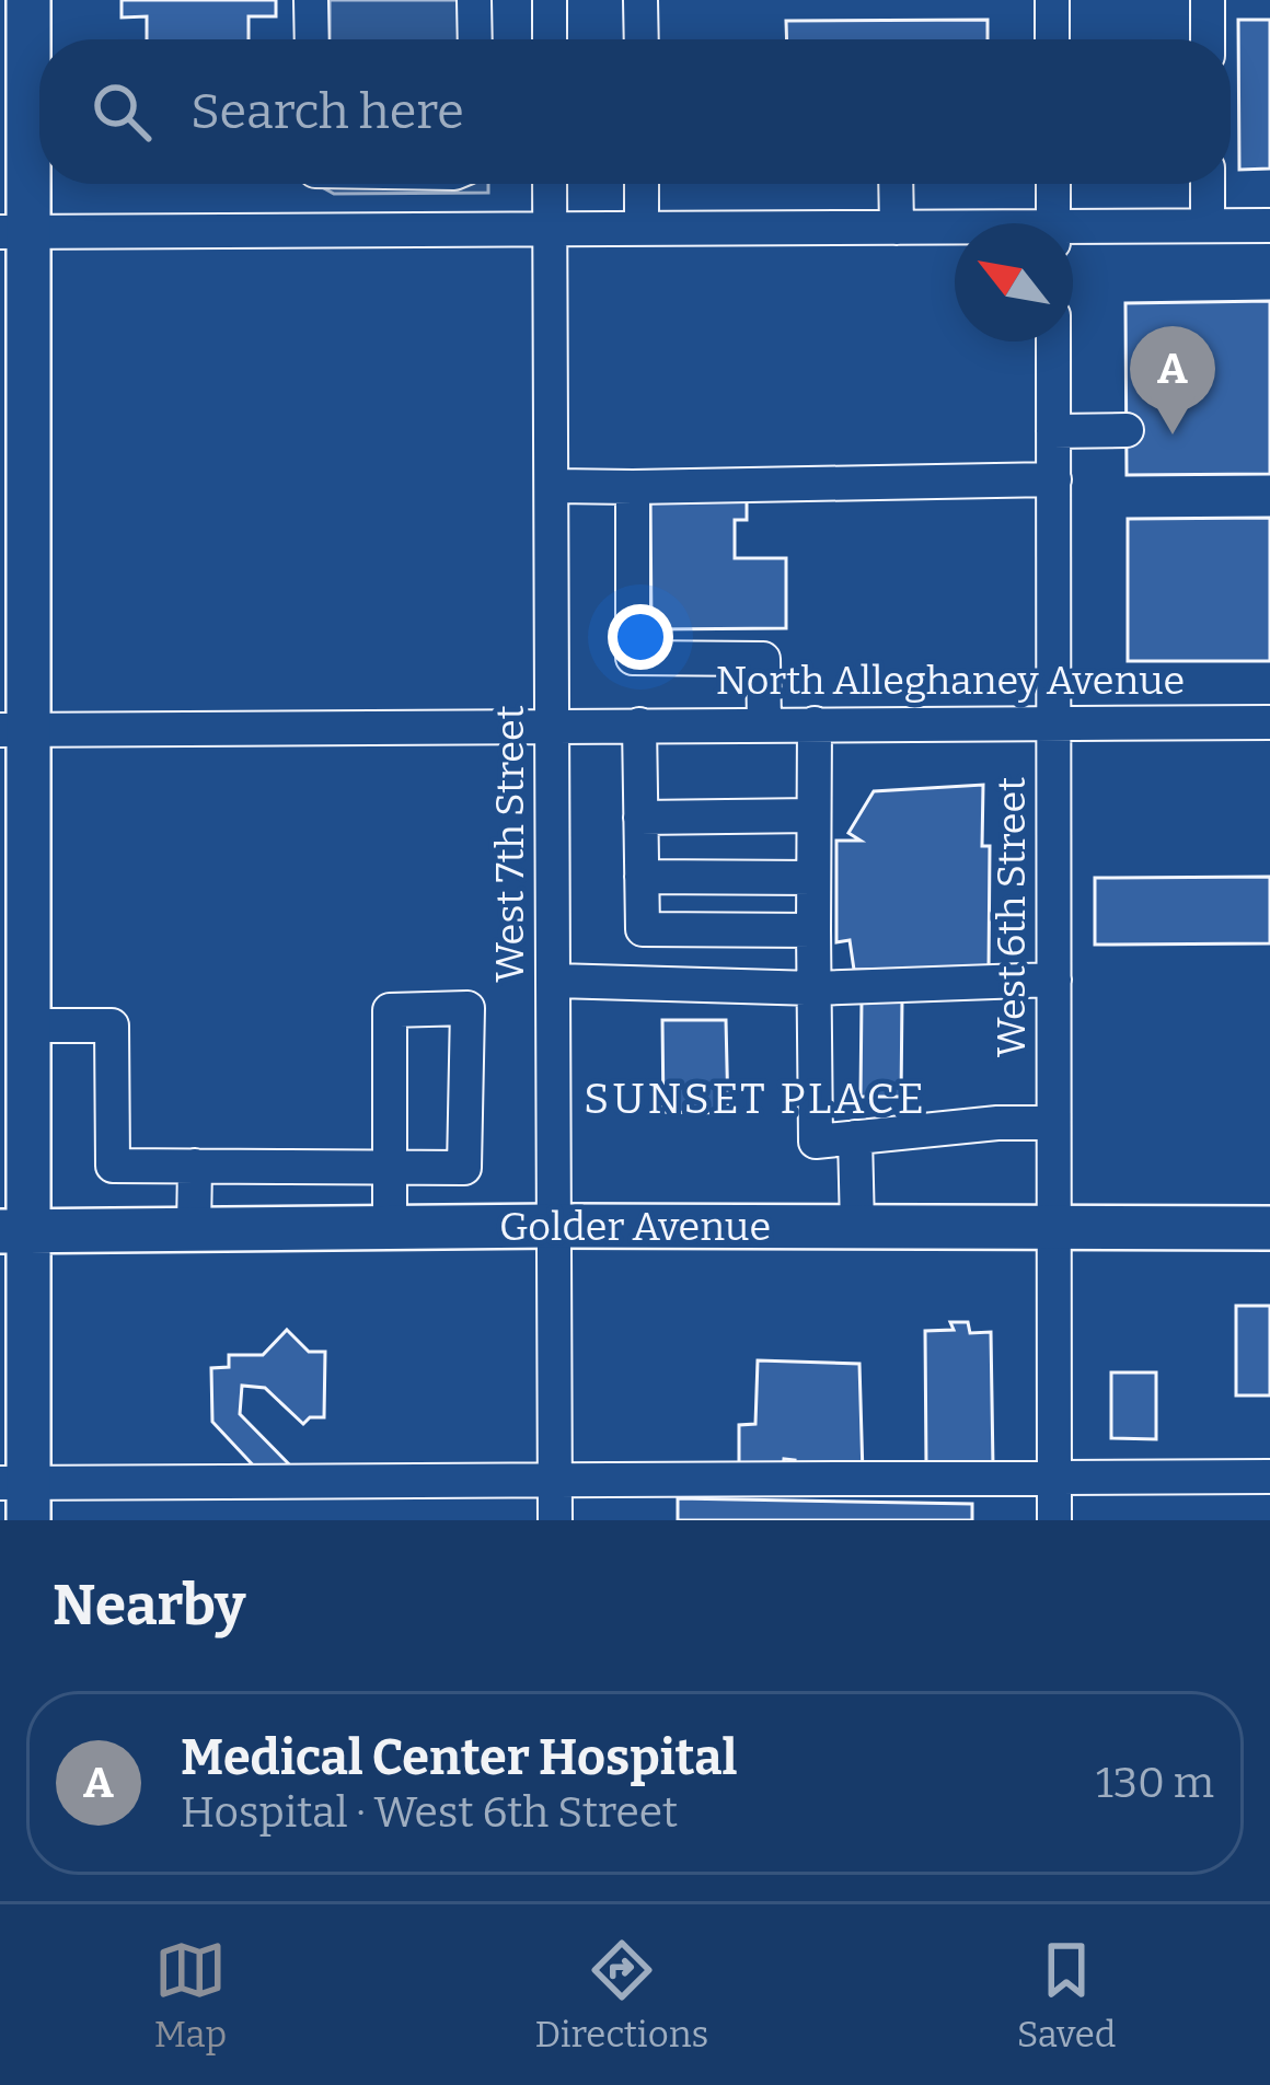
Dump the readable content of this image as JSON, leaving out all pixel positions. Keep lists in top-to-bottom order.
{
  "streets": {
    "main road": ["Golder Avenue"],
    "street": ["North Alleghaney Avenue", "West 7th Street", "West 6th Street"]
  },
  "crossings": [
    ["North Alleghaney Avenue", "West 7th Street"],
    ["North Alleghaney Avenue", "West 6th Street"],
    ["West 7th Street", "Golder Avenue"],
    ["West 6th Street", "Golder Avenue"]
  ],
  "districts": ["SUNSET PLACE"],
  "north": "top left",
  "page": {
    "search": "Search here",
    "pins": "A",
    "heading": "Nearby",
    "list": [
      {
        "mark": "A",
        "name": "Medical Center Hospital",
        "note": "Hospital · West 6th Street",
        "value": "130 m"
      }
    ],
    "nav": ["Map", "Directions", "Saved"]
  }
}
